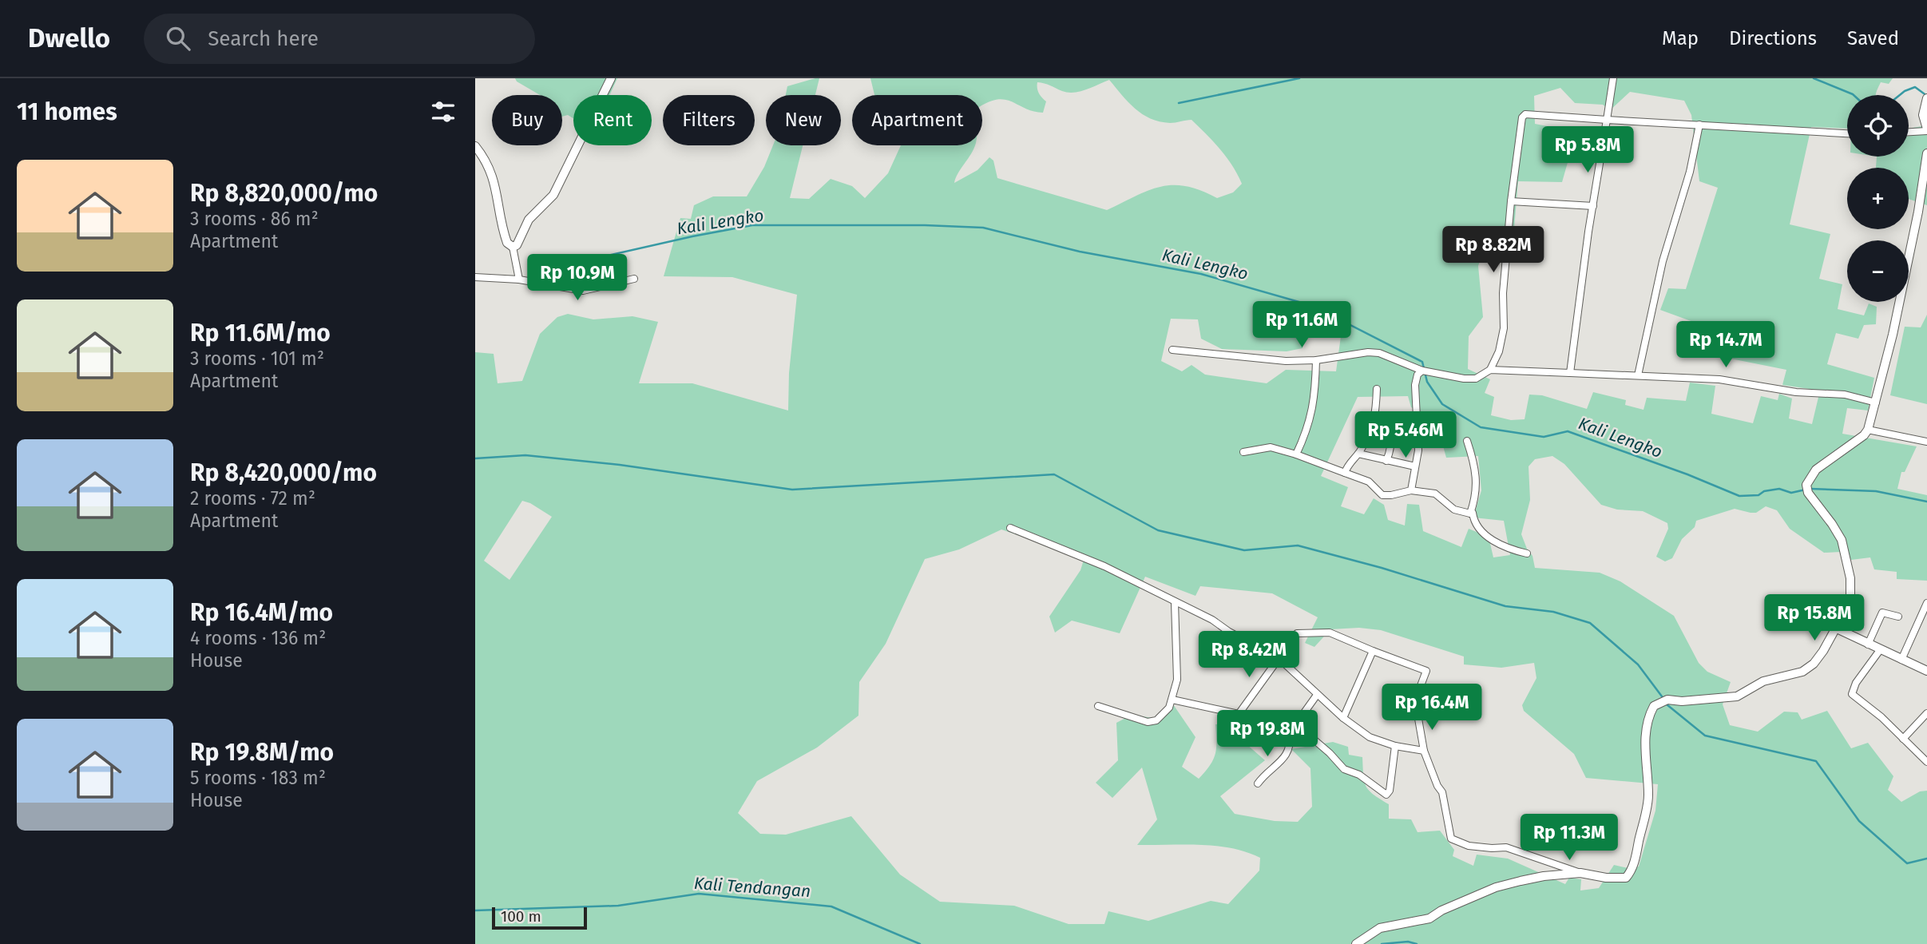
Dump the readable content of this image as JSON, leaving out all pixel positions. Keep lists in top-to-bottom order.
{
  "water": ["Kali Lengko", "Kali Tendangan"],
  "scale_bar": "100 m",
  "page": {
    "header": "Dwello",
    "search": "Search here",
    "nav": ["Map", "Directions", "Saved"],
    "heading": "11 homes",
    "map_buttons": ["+", "−"],
    "chip": [
      "Buy",
      "Rent",
      "Filters",
      "New",
      "Apartment"
    ],
    "price": [
      "Rp 5.8M",
      "Rp 8.82M",
      "Rp 10.9M",
      "Rp 11.6M",
      "Rp 14.7M",
      "Rp 5.46M",
      "Rp 15.8M",
      "Rp 8.42M",
      "Rp 16.4M",
      "Rp 19.8M",
      "Rp 11.3M"
    ],
    "list": [
      {
        "name": "Rp 8,820,000/mo",
        "note": "3 rooms · 86 m² · Apartment"
      },
      {
        "name": "Rp 11.6M/mo",
        "note": "3 rooms · 101 m² · Apartment"
      },
      {
        "name": "Rp 8,420,000/mo",
        "note": "2 rooms · 72 m² · Apartment"
      },
      {
        "name": "Rp 16.4M/mo",
        "note": "4 rooms · 136 m² · House"
      },
      {
        "name": "Rp 19.8M/mo",
        "note": "5 rooms · 183 m² · House"
      }
    ],
    "scale": "100 m"
  }
}
